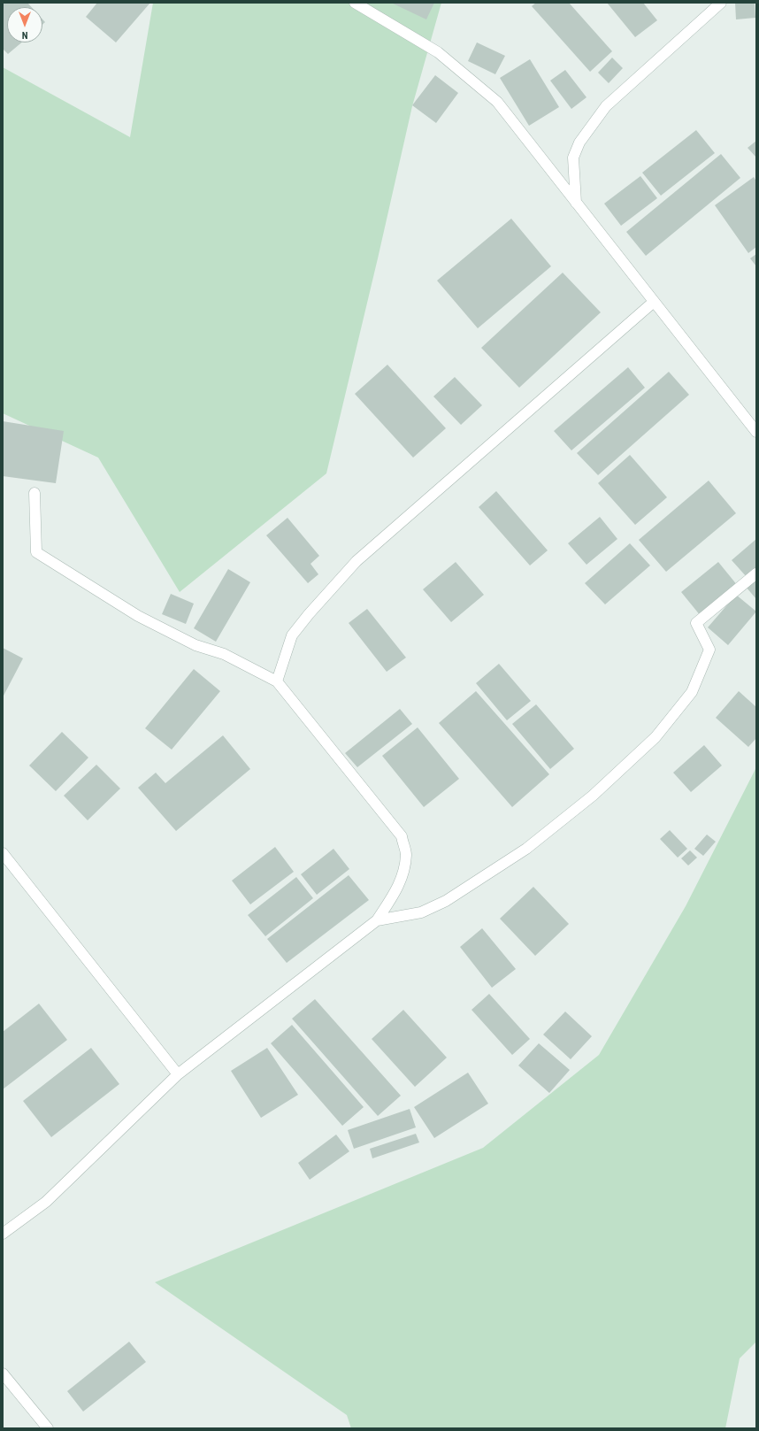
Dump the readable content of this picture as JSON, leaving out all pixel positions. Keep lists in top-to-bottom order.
{
  "north": "bottom"
}
